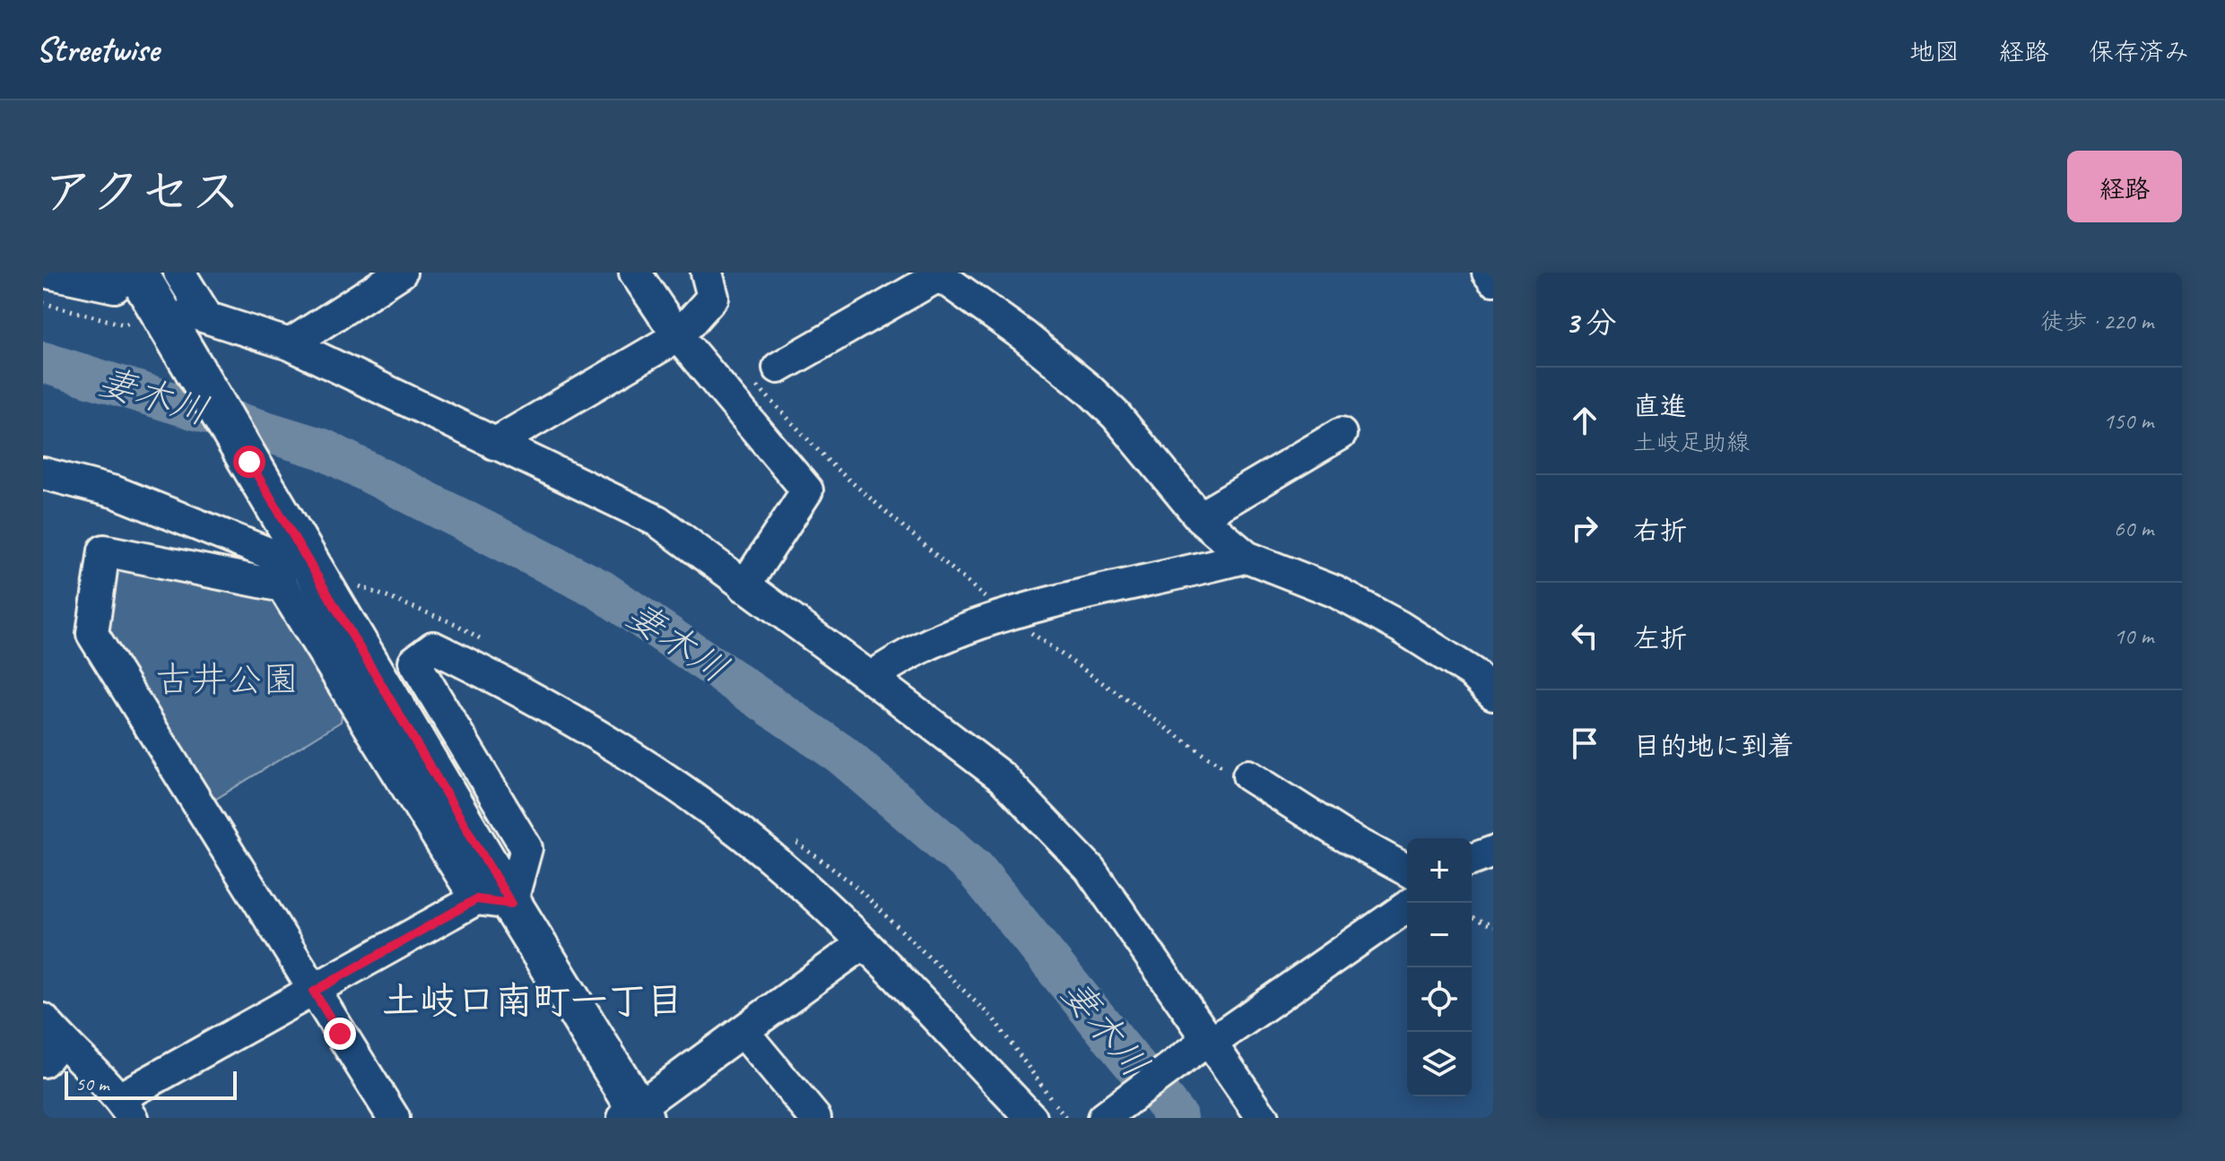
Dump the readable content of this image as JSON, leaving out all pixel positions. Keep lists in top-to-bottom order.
{
  "districts": ["土岐口南町一丁目"],
  "water": ["妻木川"],
  "parks": ["古井公園"],
  "scale_bar": "50 m",
  "page": {
    "header": "Streetwise",
    "nav": ["地図", "経路", "保存済み"],
    "title": "アクセス",
    "buttons": "経路",
    "heading": ["3 分", "徒歩 · 220 m"],
    "list": [
      ["直進", "土岐足助線", "150 m"],
      ["右折", "60 m"],
      ["左折", "10 m"],
      "目的地に到着"
    ],
    "map_buttons": ["+", "−"],
    "scale": "50 m"
  }
}
